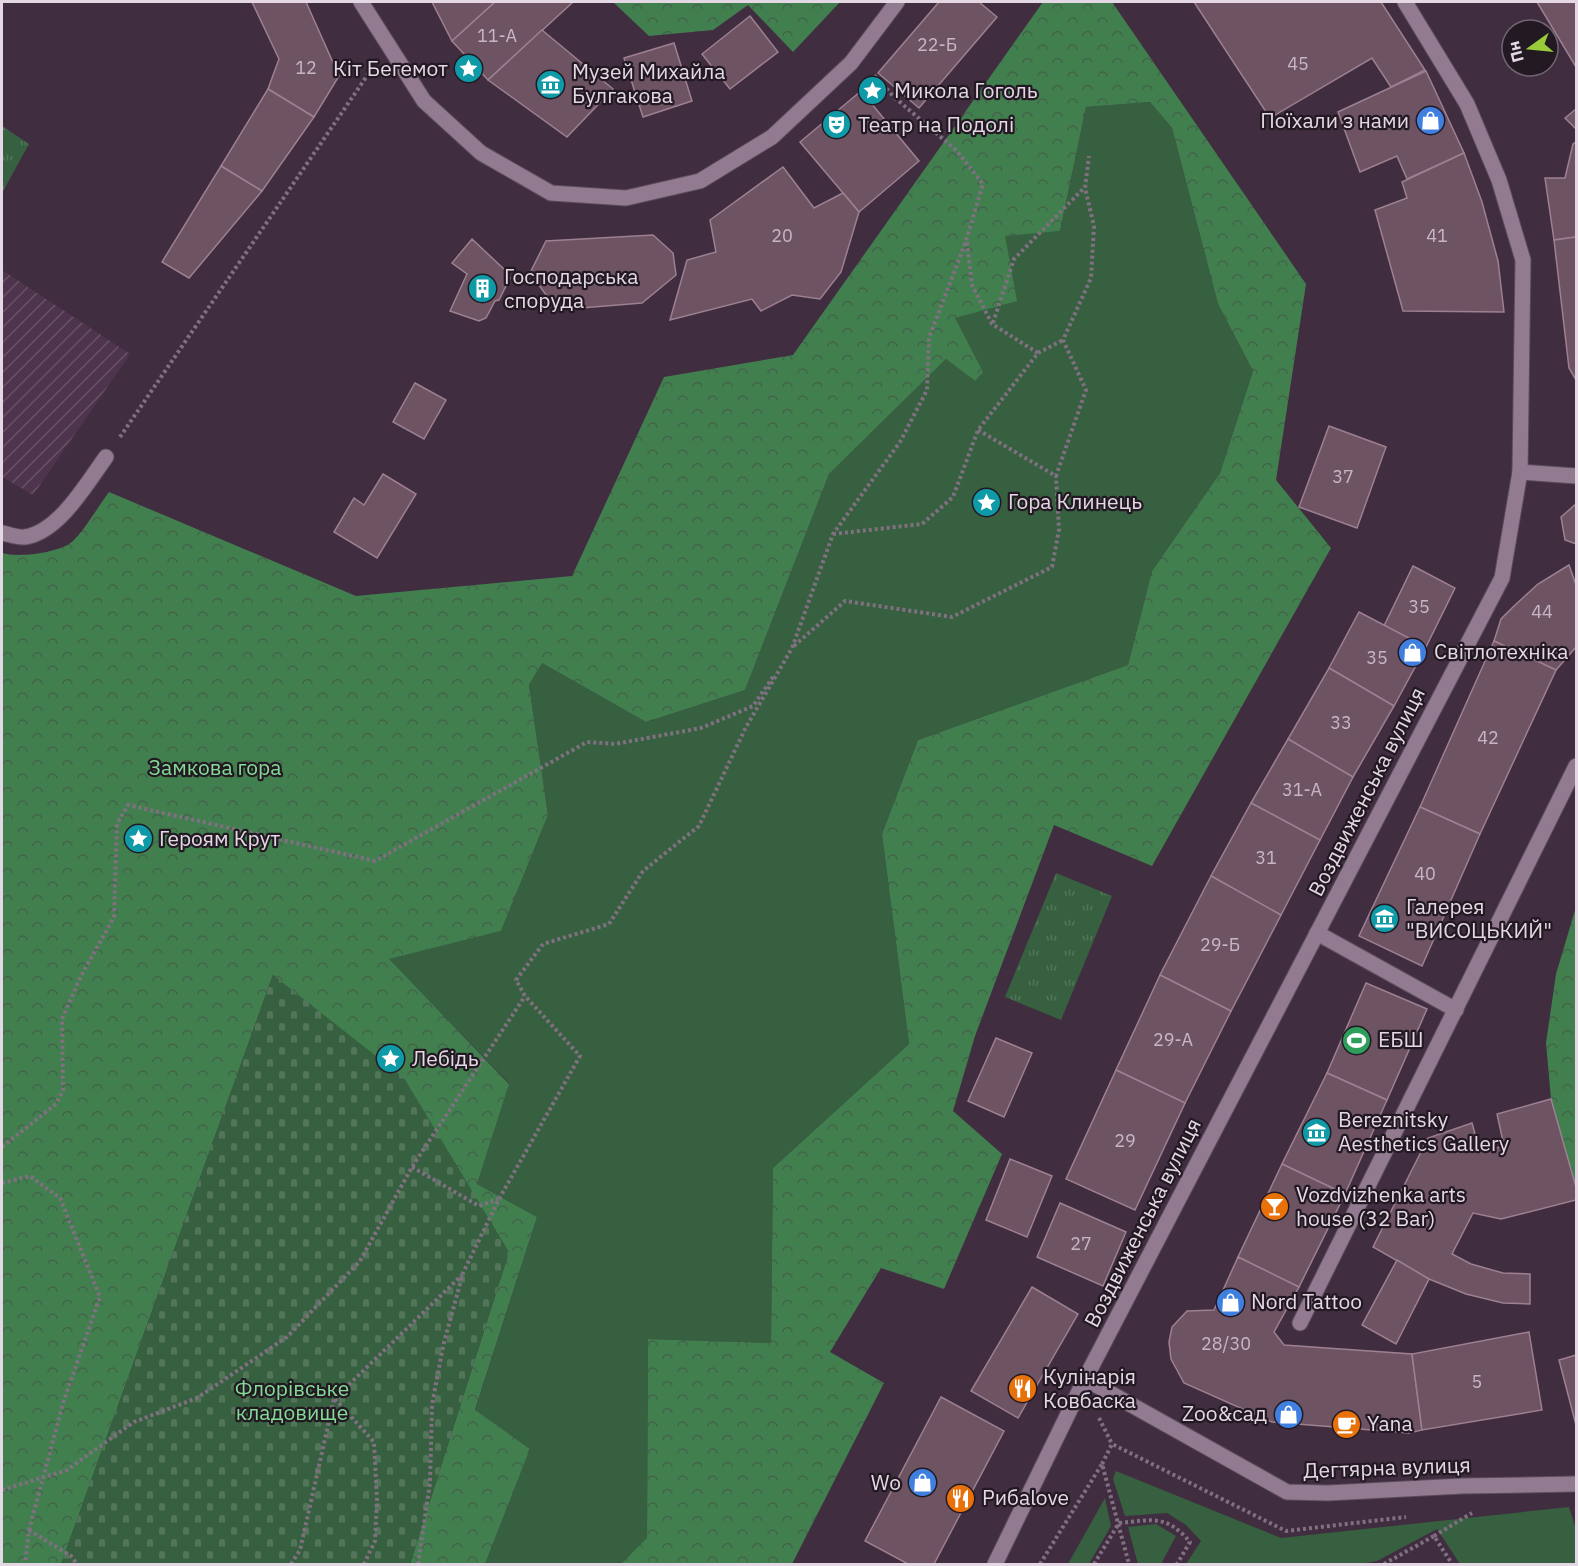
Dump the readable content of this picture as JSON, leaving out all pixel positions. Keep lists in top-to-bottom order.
{
  "streets": {
    "street": ["Воздвиженська вулиця", "Дегтярна вулиця"]
  },
  "crossings": [
    ["Воздвиженська вулиця", "Дегтярна вулиця"]
  ],
  "parks": ["Замкова гора", "Флорівське кладовище"],
  "places": {
    "place": [
      "Кіт Бегемот",
      "Микола Гоголь",
      "Гора Клинець",
      "Героям Крут",
      "Лебідь"
    ],
    "museum": ["Музей Михайла Булгакова", "Галерея \"ВИСОЦЬКИЙ\"", "Bereznitsky Aesthetics Gallery"],
    "shop": [
      "Поїхали з нами",
      "Світлотехніка",
      "Nord Tattoo",
      "Zoo&сад",
      "Wo"
    ],
    "theatre": ["Театр на Подолі"],
    "building": ["Господарська споруда"],
    "sports": ["ЕБШ"],
    "bar": ["Vozdvizhenka arts house (32 Bar)"],
    "restaurant": ["Кулінарія Ковбаска", "Рибаlove"],
    "cafe": ["Yana"]
  },
  "house_numbers": [
    "11-А",
    "22-Б",
    "45",
    "12",
    "20",
    "41",
    "37",
    "35",
    "44",
    "35",
    "33",
    "42",
    "31-А",
    "31",
    "40",
    "29-Б",
    "29-А",
    "29",
    "27",
    "28/30",
    "5"
  ],
  "north": "left"
}
